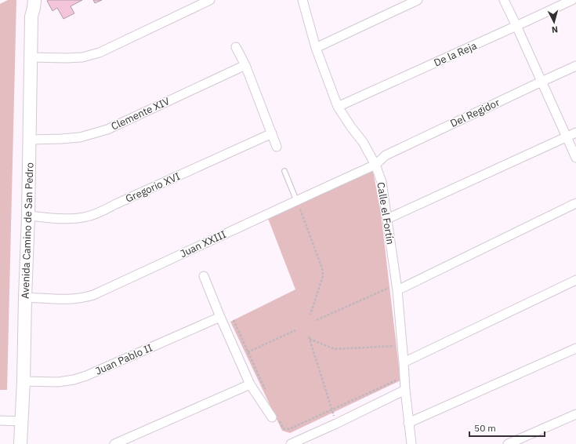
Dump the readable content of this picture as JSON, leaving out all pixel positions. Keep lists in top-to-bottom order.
{
  "streets": {
    "street": [
      "De la Reja",
      "Del Regidor",
      "Clemente XIV",
      "Gregorio XVI",
      "Calle el Fortín",
      "Avenida Camino de San Pedro",
      "Juan XXIII",
      "Juan Pablo II"
    ]
  },
  "crossings": [
    ["De la Reja", "Calle el Fortín"],
    ["Del Regidor", "Calle el Fortín"],
    ["Del Regidor", "Juan XXIII"],
    ["Clemente XIV", "Avenida Camino de San Pedro"],
    ["Gregorio XVI", "Avenida Camino de San Pedro"],
    ["Calle el Fortín", "Juan XXIII"],
    ["Avenida Camino de San Pedro", "Juan XXIII"],
    ["Avenida Camino de San Pedro", "Juan Pablo II"]
  ],
  "scale_bar": "50 m",
  "north": "bottom"
}
